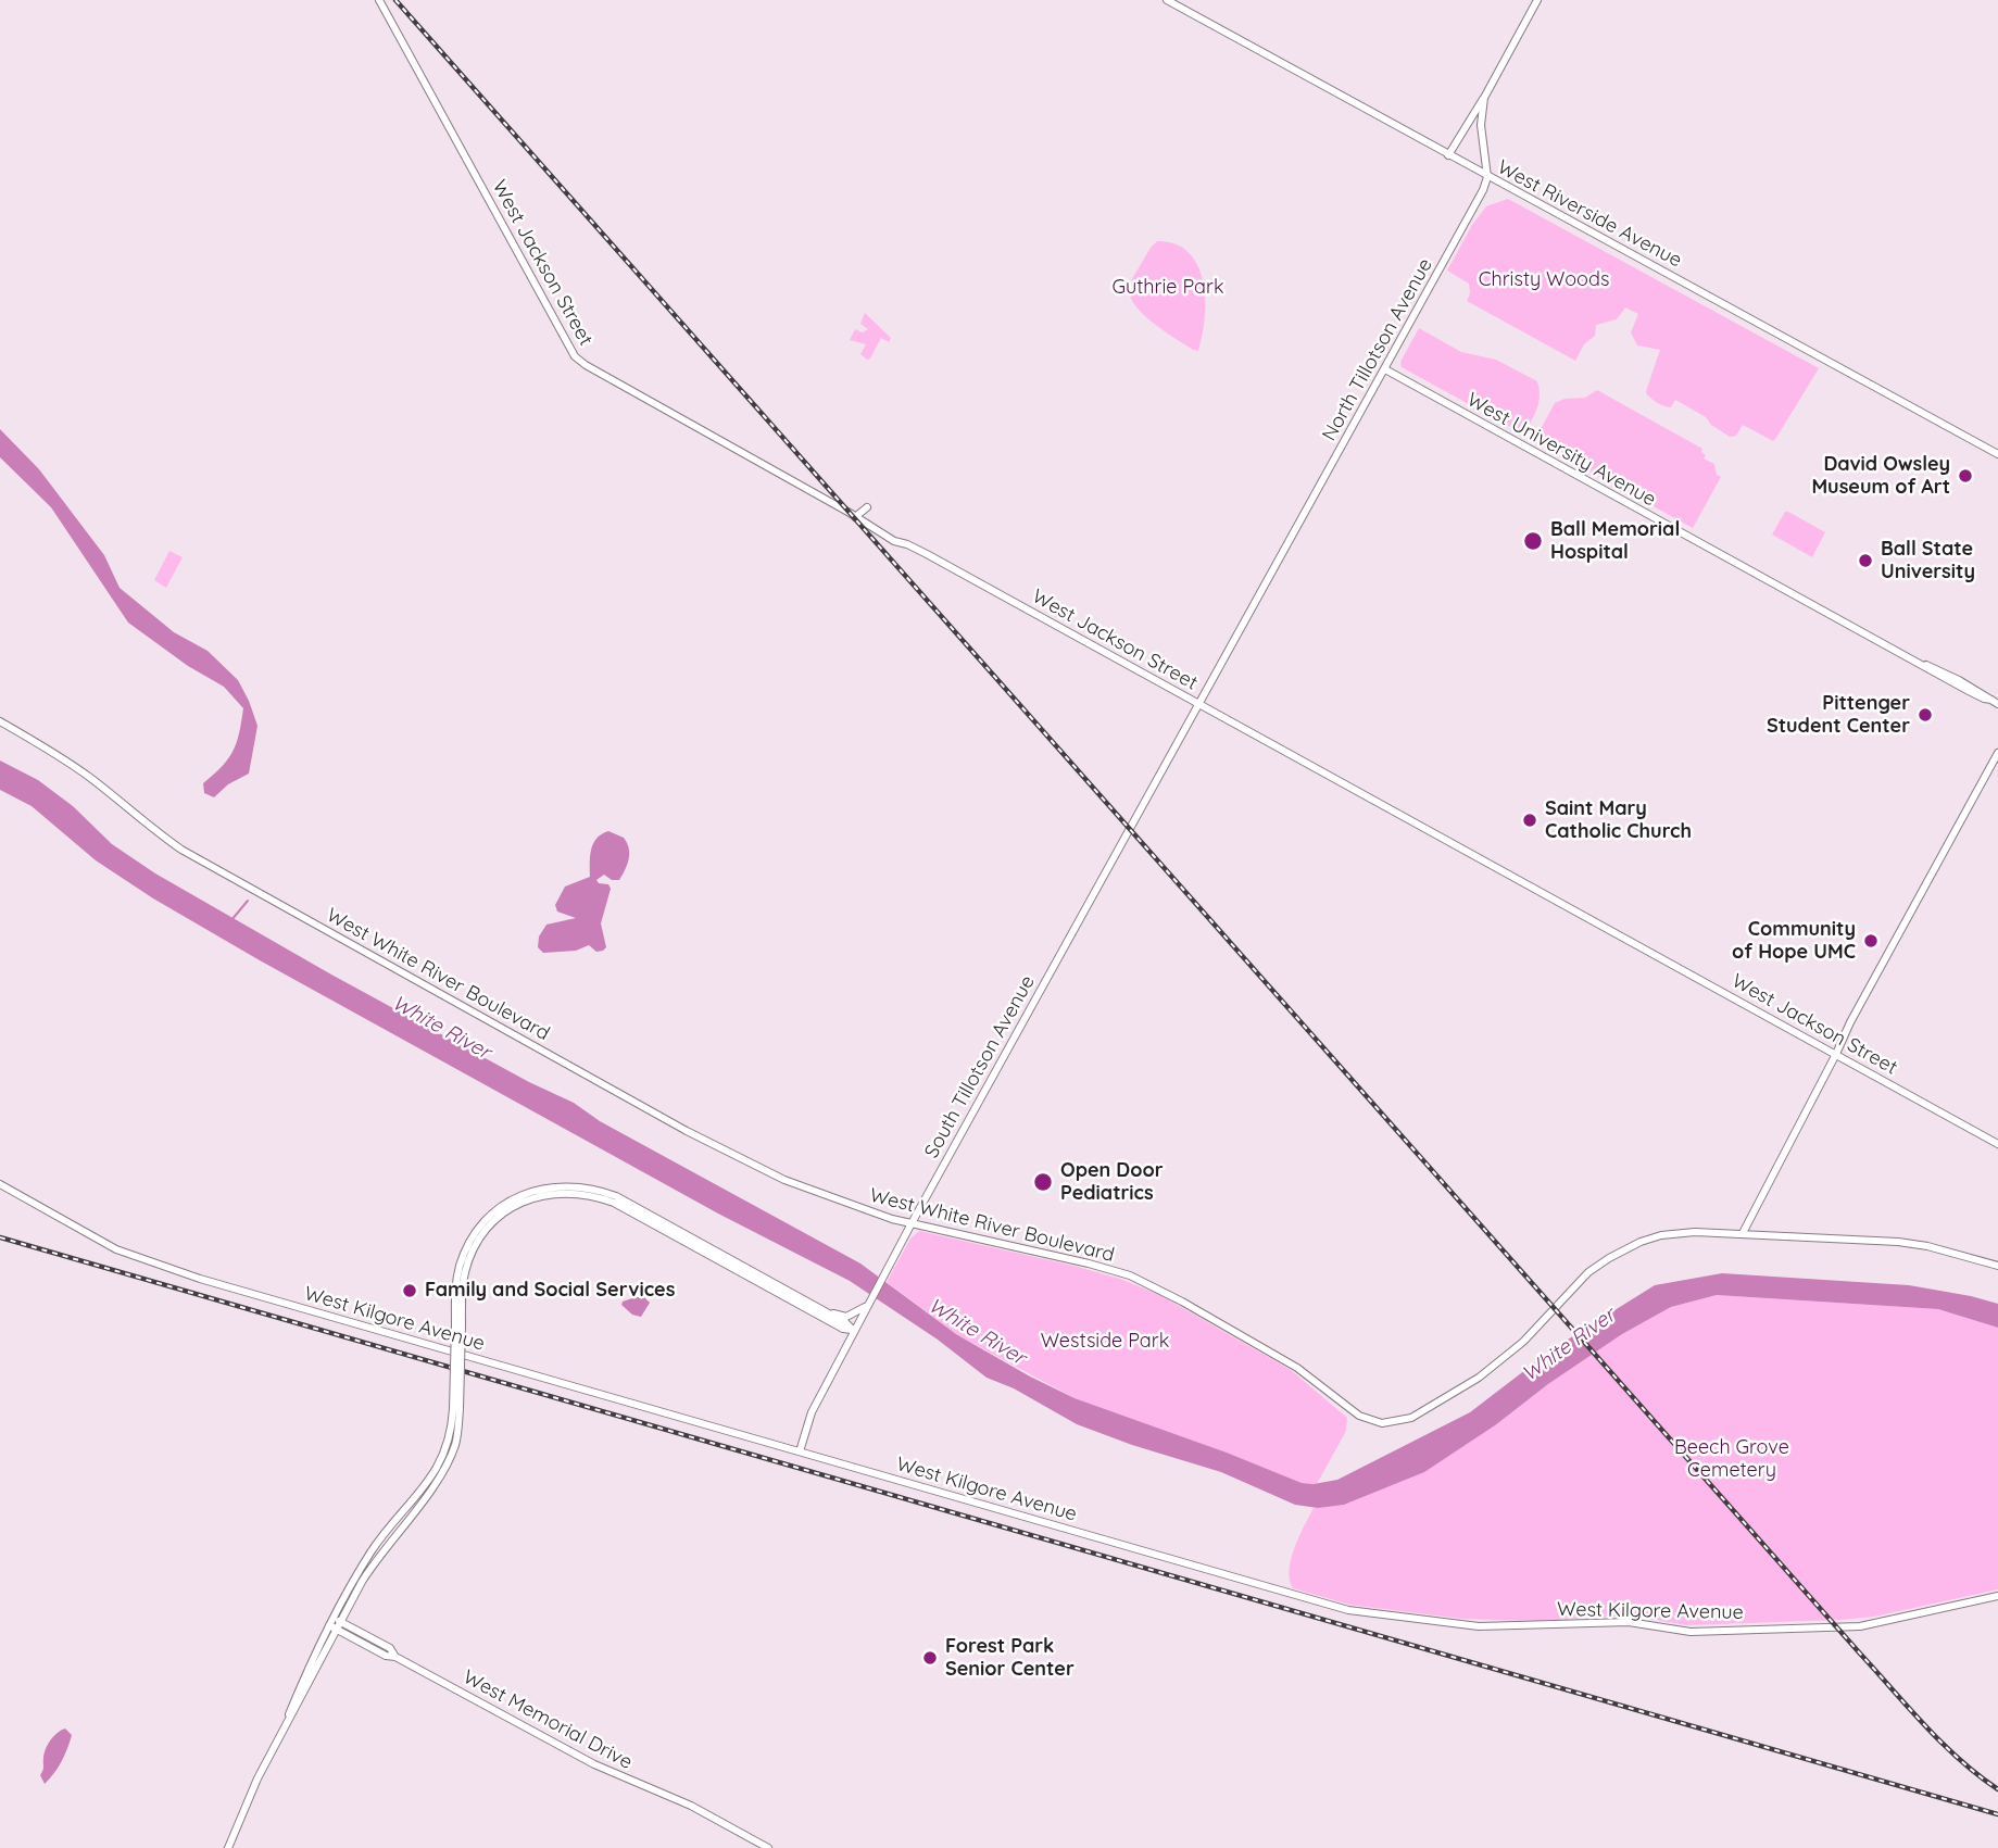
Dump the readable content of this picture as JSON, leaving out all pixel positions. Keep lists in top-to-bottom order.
{
  "streets": {
    "main road": [
      "West Riverside Avenue",
      "West Jackson Street",
      "North Tillotson Avenue",
      "West University Avenue",
      "West White River Boulevard",
      "South Tillotson Avenue",
      "West Kilgore Avenue",
      "West Memorial Drive"
    ]
  },
  "crossings": [
    ["West Riverside Avenue", "North Tillotson Avenue"],
    ["West Jackson Street", "North Tillotson Avenue"],
    ["West Jackson Street", "South Tillotson Avenue"],
    ["North Tillotson Avenue", "West University Avenue"],
    ["North Tillotson Avenue", "South Tillotson Avenue"],
    ["West White River Boulevard", "South Tillotson Avenue"]
  ],
  "water": ["White River"],
  "parks": [
    "Christy Woods",
    "Guthrie Park",
    "Westside Park",
    "Beech Grove Cemetery"
  ],
  "places": [
    "David Owsley Museum of Art",
    "Ball Memorial Hospital",
    "Ball State University",
    "Pittenger Student Center",
    "Saint Mary Catholic Church",
    "Community of Hope UMC",
    "Open Door Pediatrics",
    "Family and Social Services",
    "Forest Park Senior Center"
  ]
}
